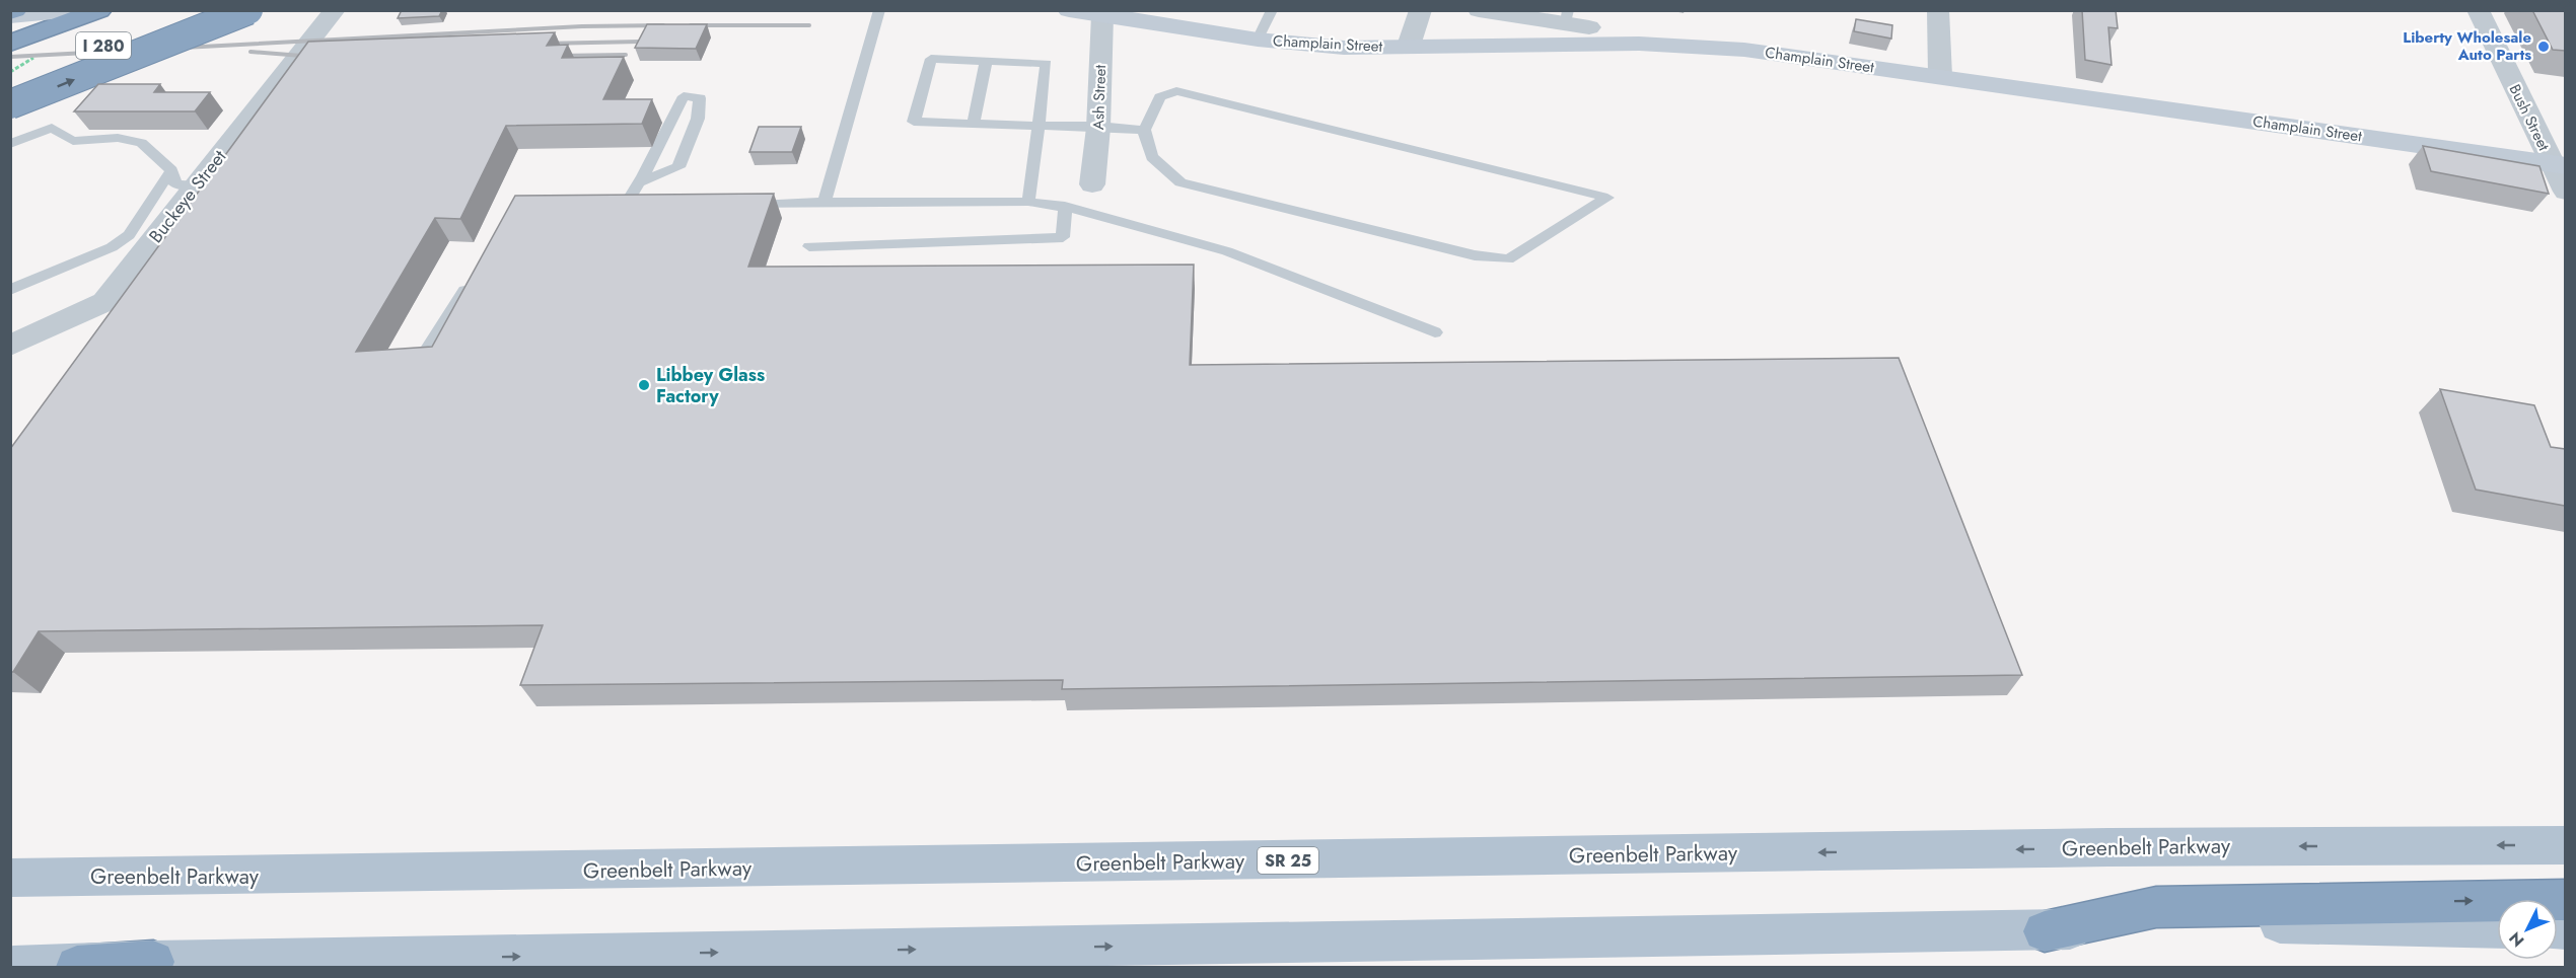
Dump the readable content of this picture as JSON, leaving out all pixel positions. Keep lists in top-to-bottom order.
{
  "streets": {
    "highway": ["I 280"],
    "main road": ["Champlain Street", "Greenbelt Parkway", "SR 25"],
    "street": ["Ash Street", "Bush Street", "Buckeye Street"]
  },
  "crossings": [
    ["Champlain Street", "Ash Street"],
    ["Champlain Street", "Bush Street"]
  ],
  "places": ["Liberty Wholesale Auto Parts", "Libbey Glass Factory"],
  "north": "bottom left"
}
